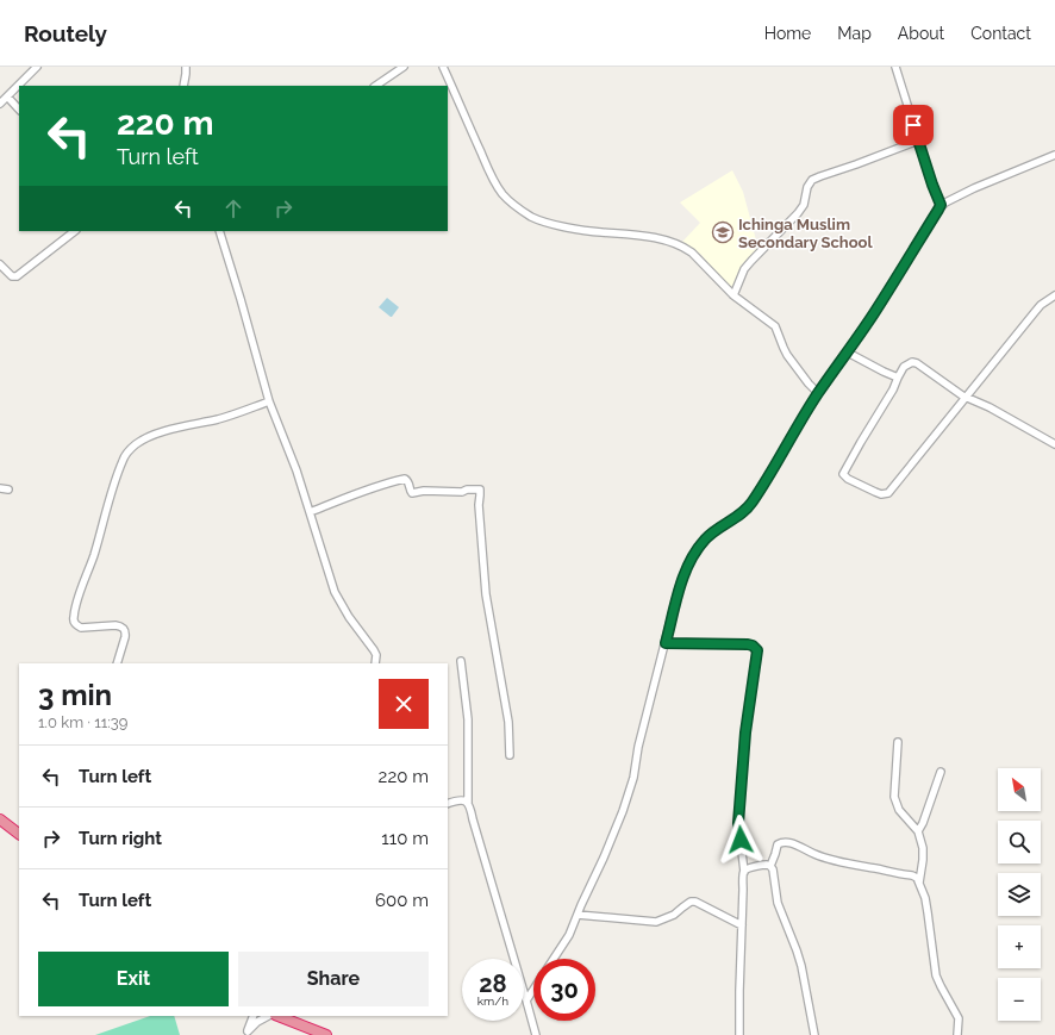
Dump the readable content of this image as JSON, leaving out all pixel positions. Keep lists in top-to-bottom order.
{
  "places": {
    "school or university": ["Ichinga Muslim Secondary School"]
  },
  "north": "top left",
  "page": {
    "header": "Routely",
    "nav": [
      "Home",
      "Map",
      "About",
      "Contact"
    ],
    "turn": ["220 m", "Turn left"],
    "heading": ["3 min", "1.0 km · 11:39"],
    "list": [
      {
        "name": "Turn left",
        "value": "220 m"
      },
      {
        "name": "Turn right",
        "value": "110 m"
      },
      {
        "name": "Turn left",
        "value": "600 m"
      }
    ],
    "map_buttons": ["+", "−"],
    "buttons": ["Exit", "Share"],
    "speed": "28 km/h",
    "limit": "30"
  }
}
